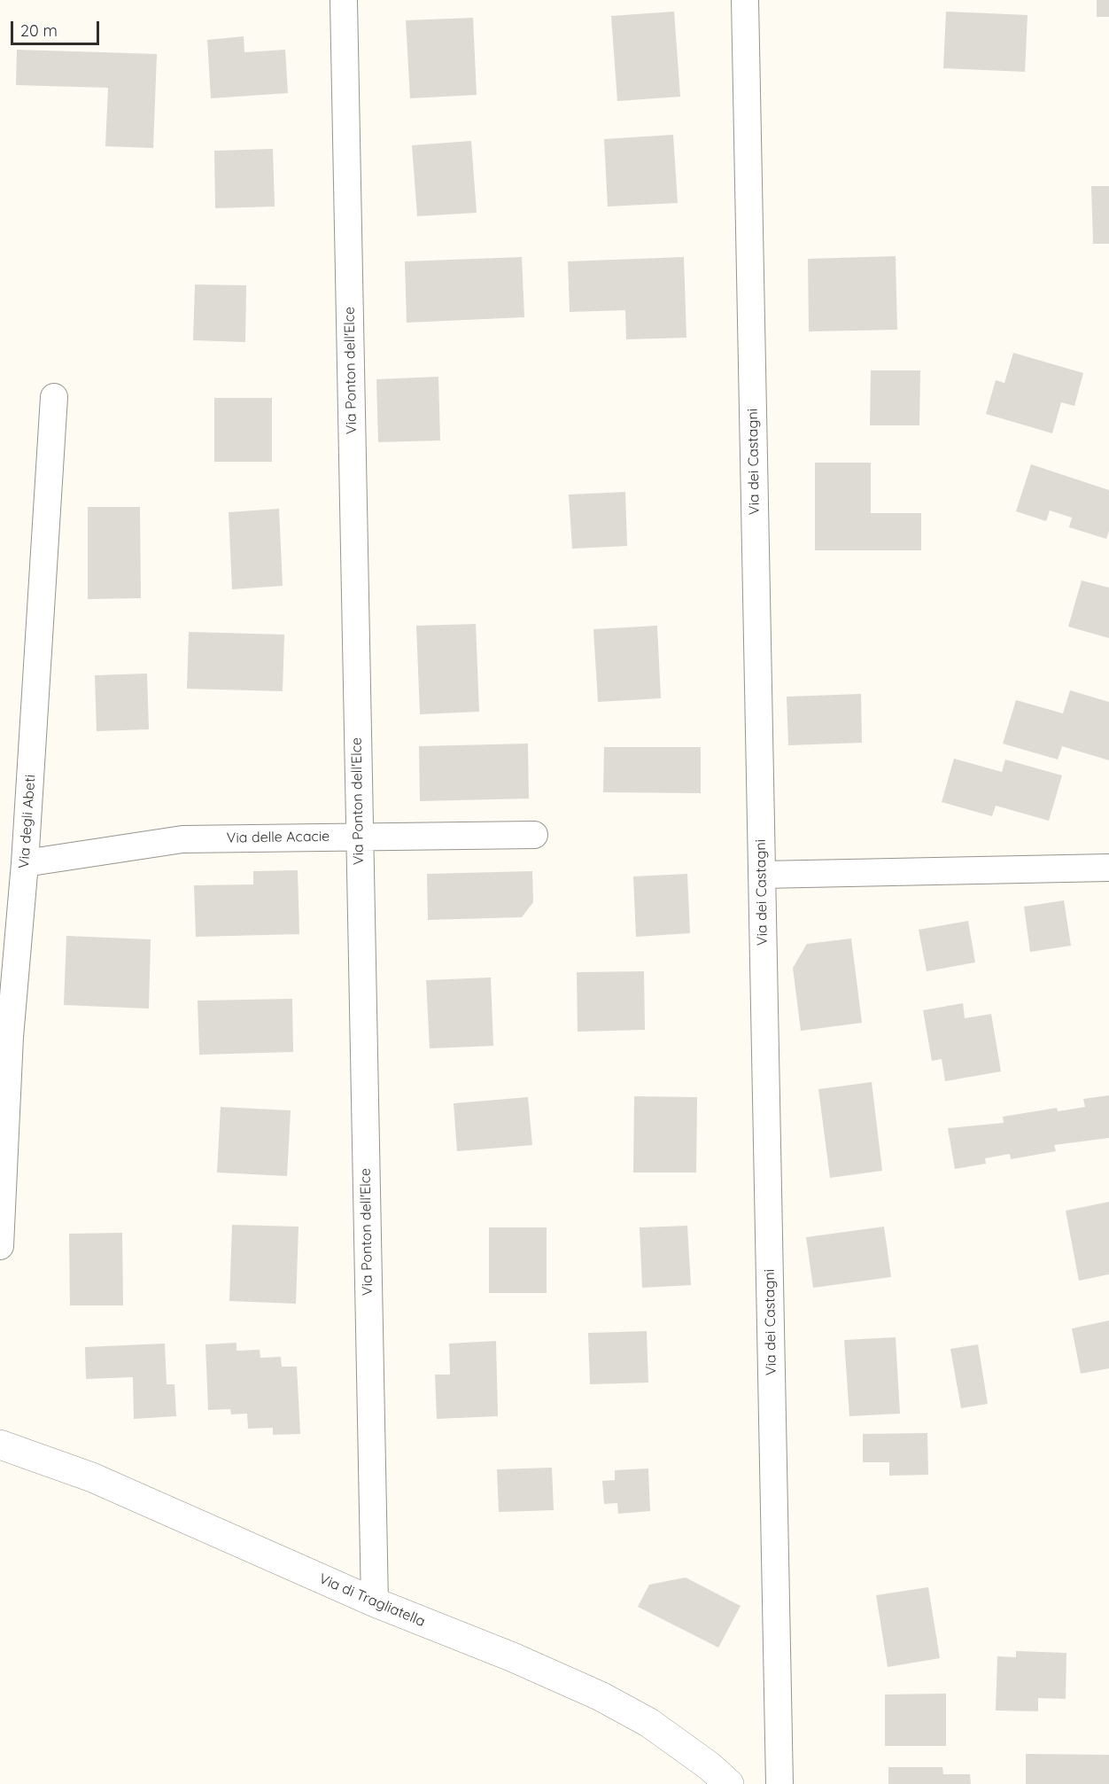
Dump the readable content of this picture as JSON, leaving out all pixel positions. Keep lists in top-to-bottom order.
{
  "streets": {
    "street": [
      "Via Ponton dell'Elce",
      "Via dei Castagni",
      "Via degli Abeti",
      "Via delle Acacie",
      "Via di Tragliatella"
    ]
  },
  "crossings": [
    ["Via Ponton dell'Elce", "Via delle Acacie"],
    ["Via Ponton dell'Elce", "Via di Tragliatella"],
    ["Via degli Abeti", "Via delle Acacie"]
  ],
  "scale_bar": "20 m"
}
